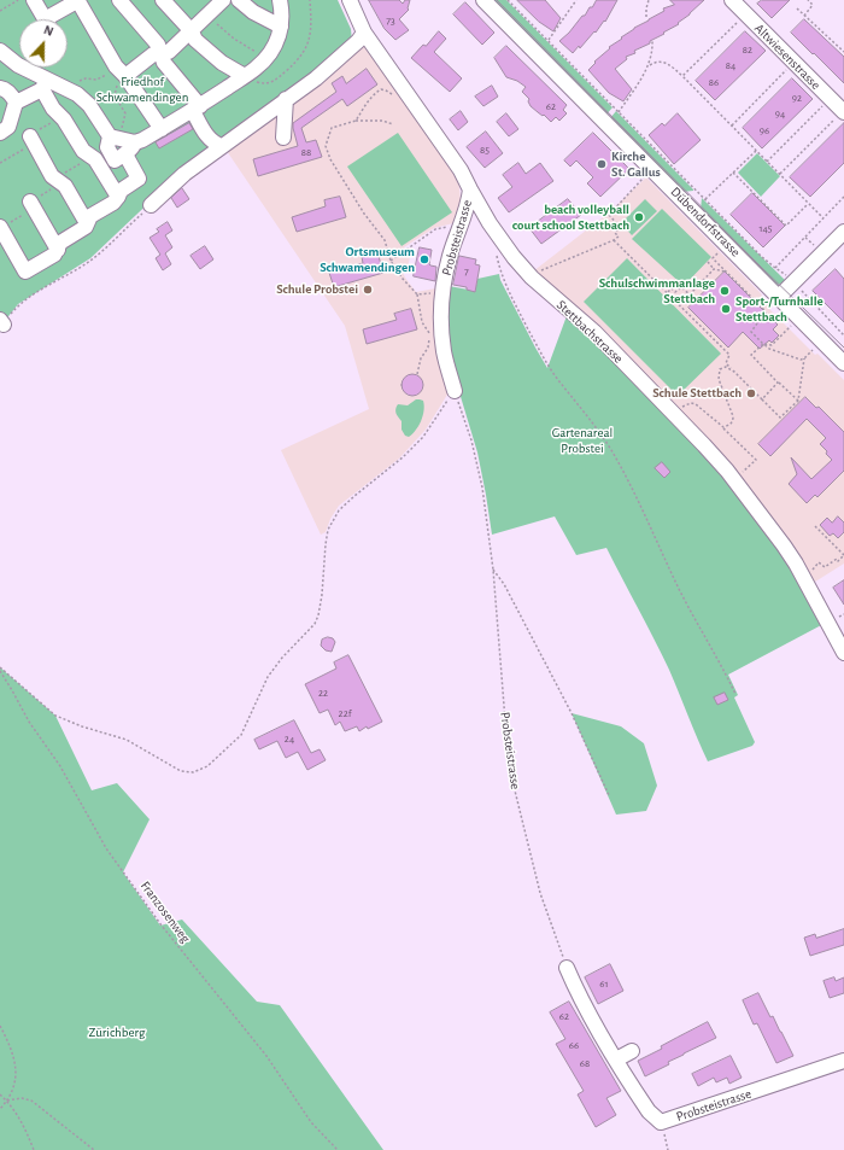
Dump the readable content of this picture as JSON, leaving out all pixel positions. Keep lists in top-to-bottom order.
{
  "streets": {
    "street": [
      "Altwiesenstrasse",
      "Dübendorfstrasse",
      "Probsteistrasse",
      "Stettbachstrasse"
    ],
    "path": ["Franzosenweg"]
  },
  "crossings": [
    ["Probsteistrasse", "Stettbachstrasse"]
  ],
  "parks": ["Friedhof Schwamendingen", "Gartenareal Probstei", "Zürichberg"],
  "places": [
    "Kirche St. Gallus",
    "beach volleyball court school Stettbach",
    "Ortsmuseum Schwamendingen",
    "Schule Probstei",
    "Schulschwimmanlage Stettbach",
    "Sport-/Turnhalle Stettbach",
    "Schule Stettbach"
  ],
  "house_numbers": [
    "73",
    "82",
    "84",
    "86",
    "92",
    "62",
    "94",
    "96",
    "85",
    "88",
    "145",
    "7",
    "22",
    "22f",
    "24",
    "61",
    "62",
    "66",
    "68"
  ],
  "north": "top"
}
